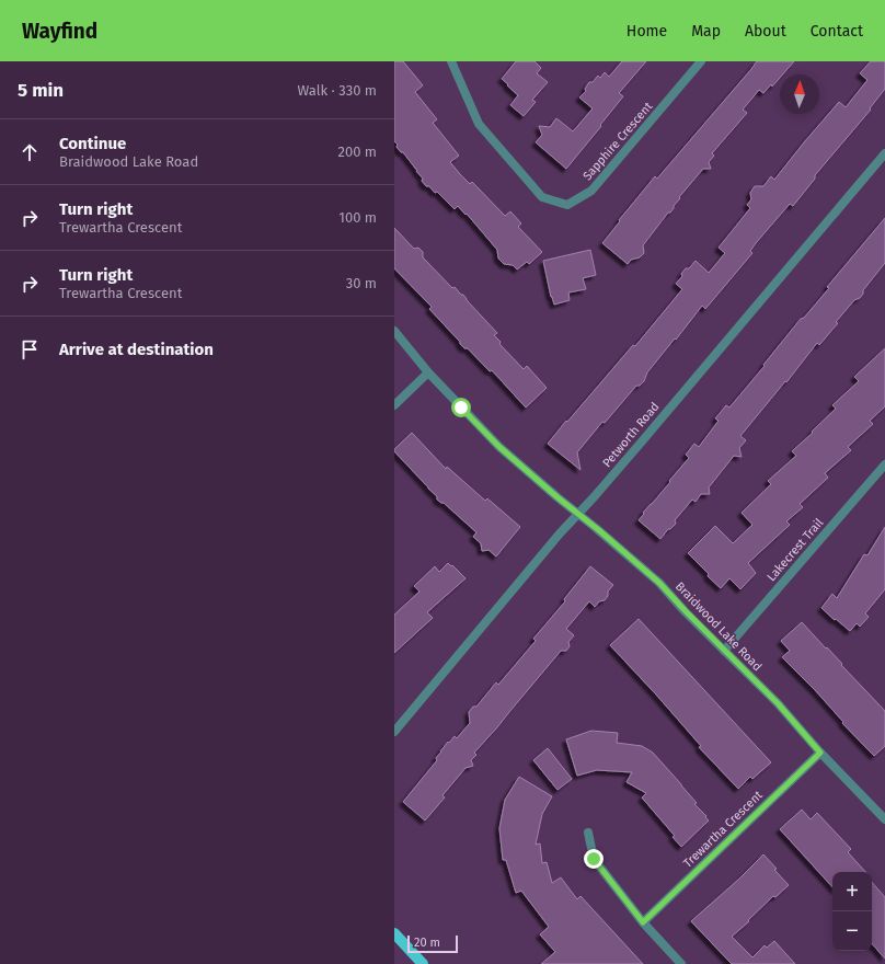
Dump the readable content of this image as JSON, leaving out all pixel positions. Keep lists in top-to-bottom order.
{
  "streets": {
    "street": [
      "Sapphire Crescent",
      "Petworth Road",
      "Lakecrest Trail",
      "Braidwood Lake Road",
      "Trewartha Crescent"
    ]
  },
  "crossings": [
    ["Petworth Road", "Braidwood Lake Road"],
    ["Lakecrest Trail", "Braidwood Lake Road"],
    ["Braidwood Lake Road", "Trewartha Crescent"]
  ],
  "scale_bar": "20 m",
  "north": "top",
  "page": {
    "header": "Wayfind",
    "nav": [
      "Home",
      "Map",
      "About",
      "Contact"
    ],
    "heading": ["5 min", "Walk · 330 m"],
    "list": [
      ["Continue", "Braidwood Lake Road", "200 m"],
      ["Turn right", "Trewartha Crescent", "100 m"],
      ["Turn right", "Trewartha Crescent", "30 m"],
      "Arrive at destination"
    ],
    "map_buttons": ["+", "−"],
    "scale": "20 m"
  }
}
